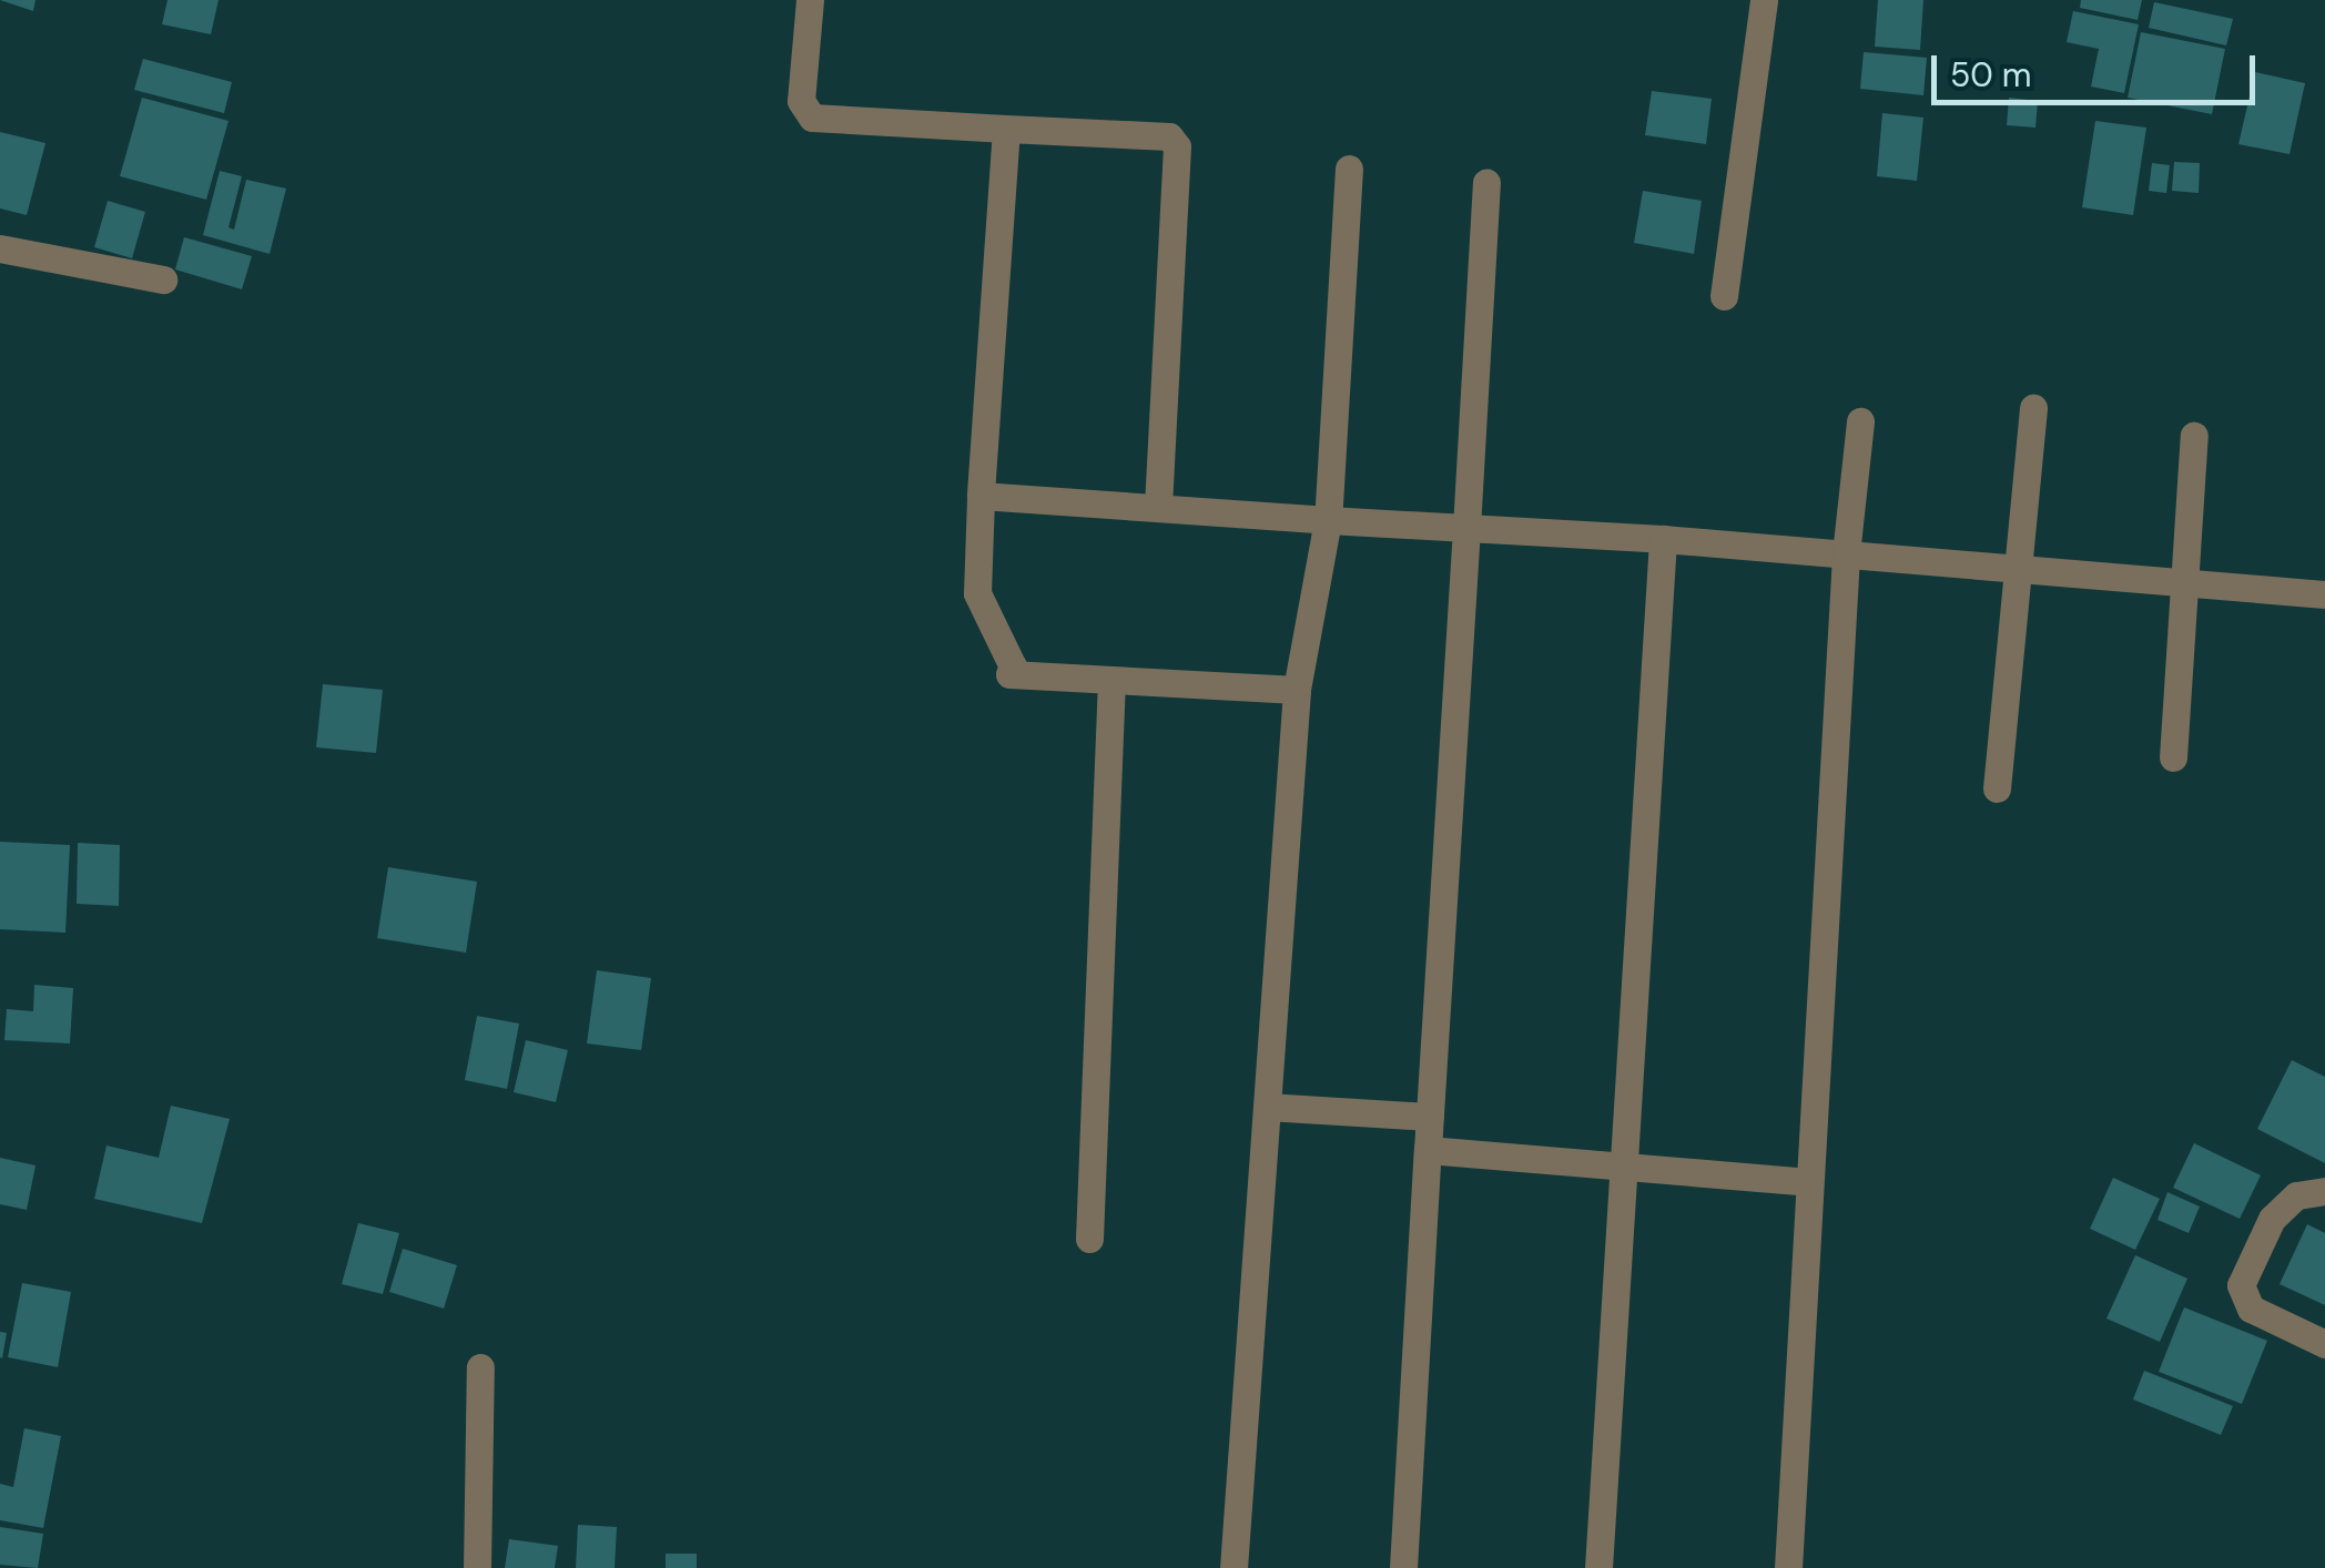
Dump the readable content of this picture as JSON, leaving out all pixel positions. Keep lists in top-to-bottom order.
{
  "scale_bar": "50 m"
}
